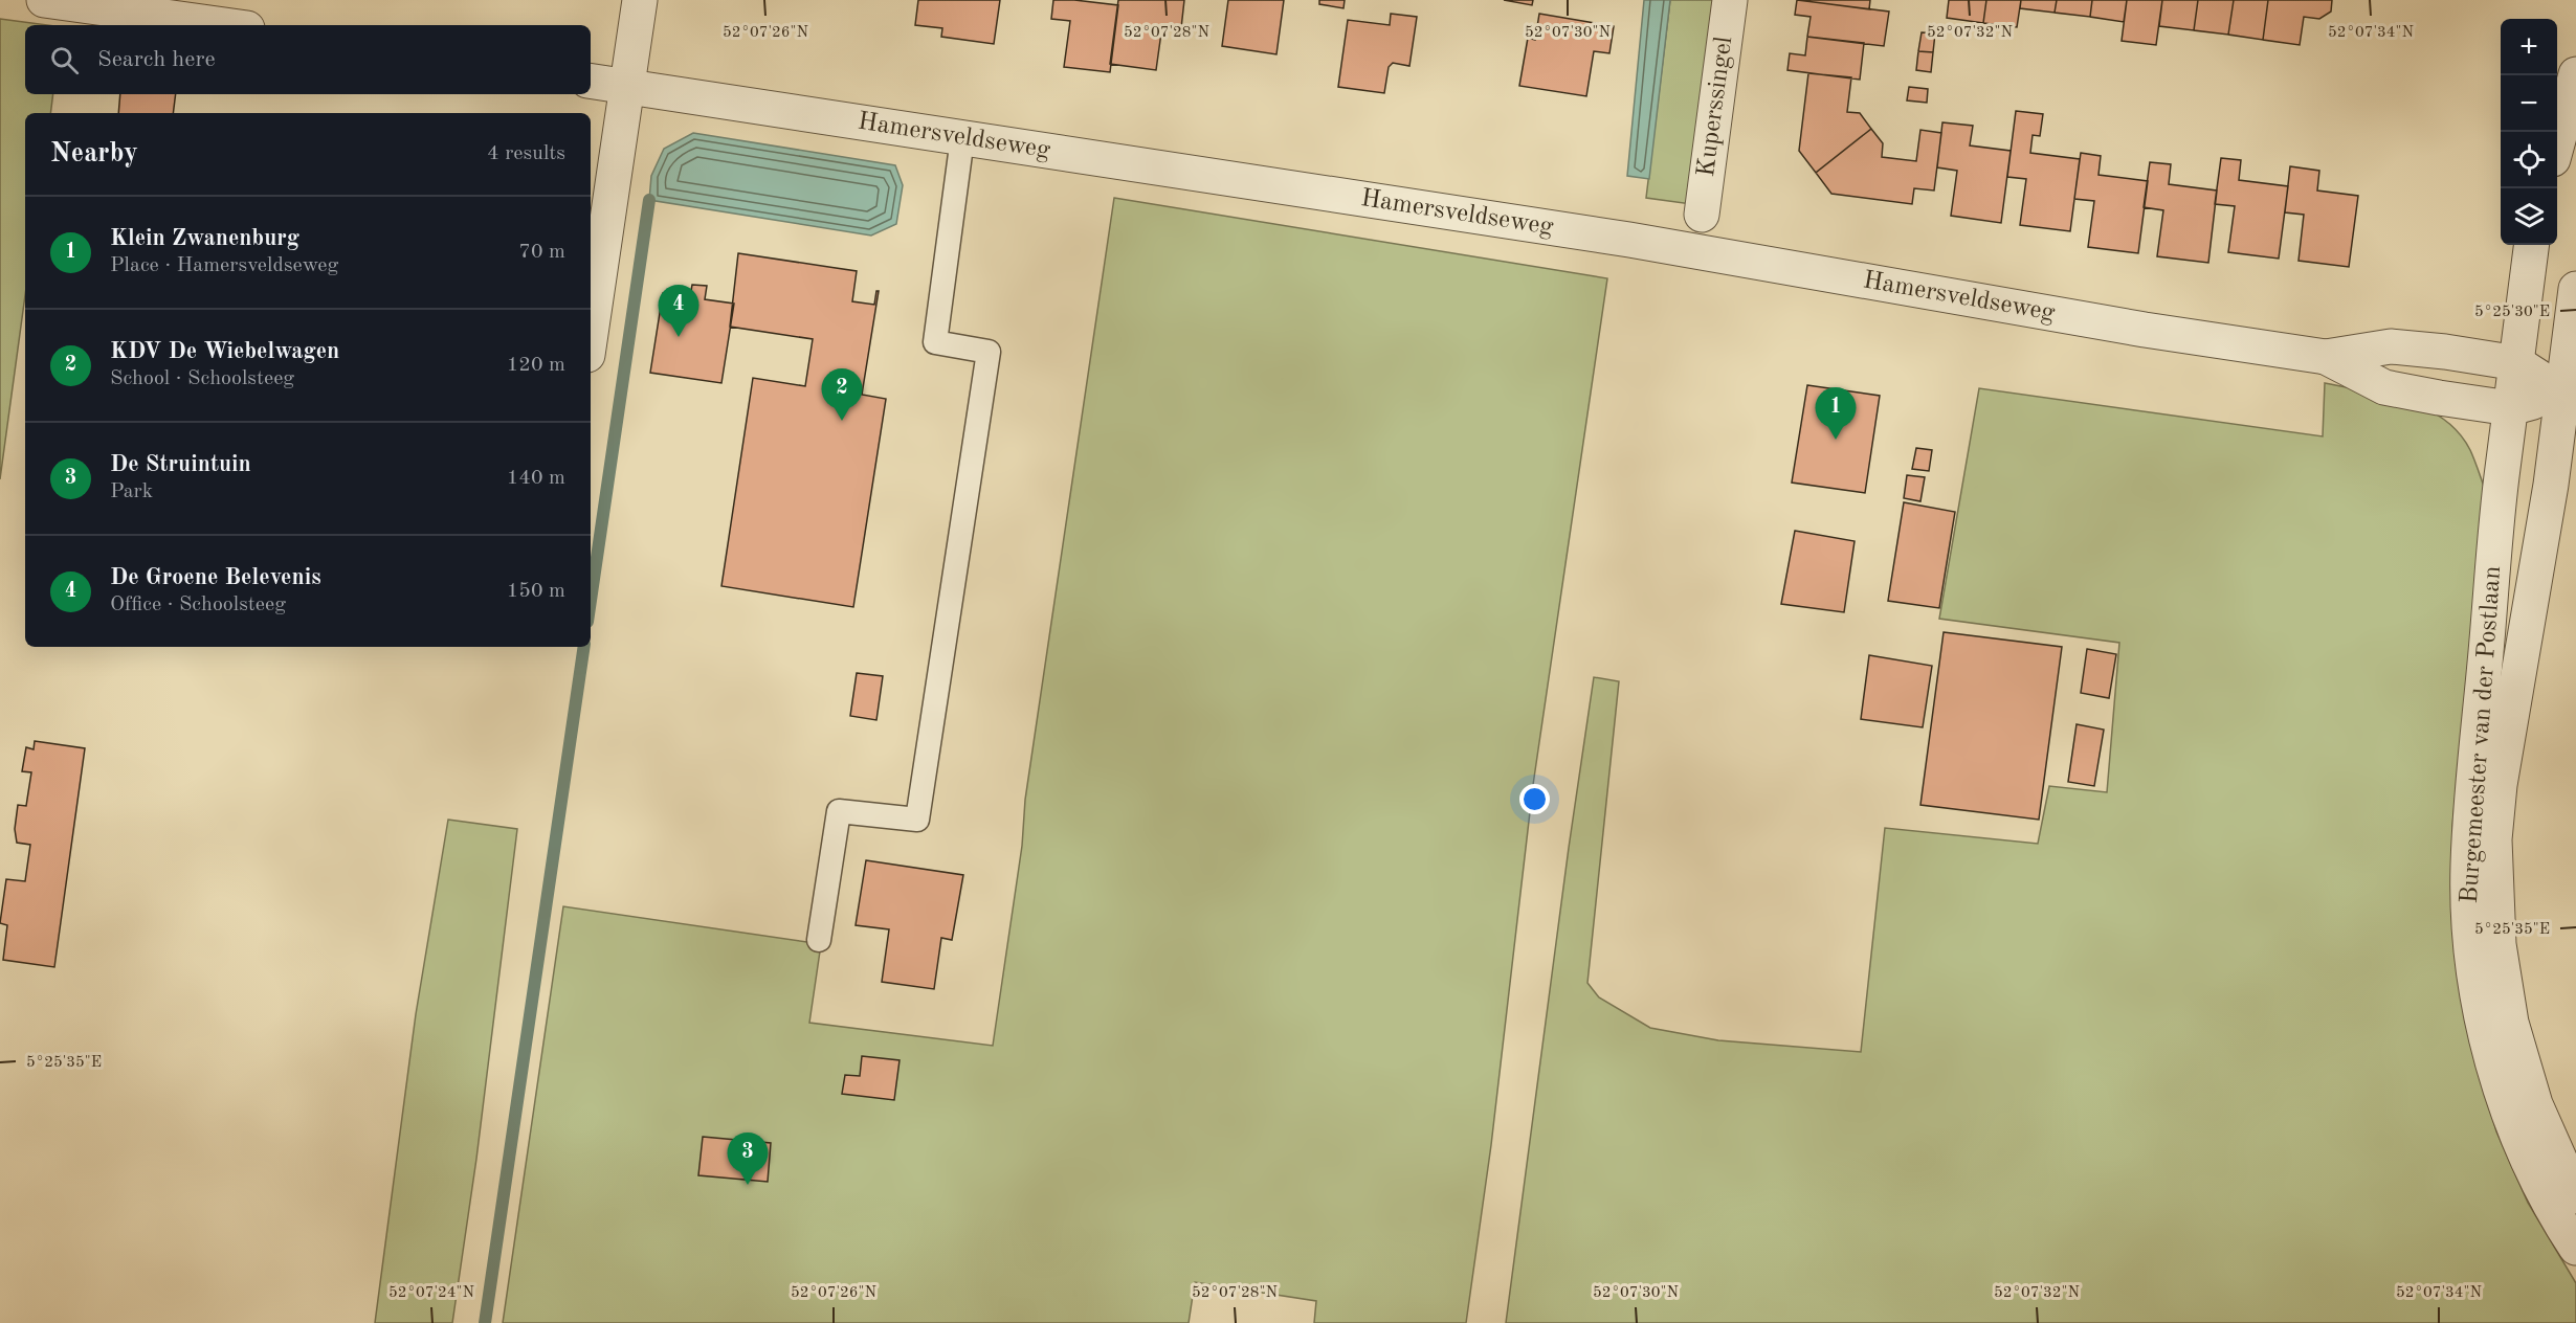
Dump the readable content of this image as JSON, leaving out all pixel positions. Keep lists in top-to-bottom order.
{
  "streets": {
    "street": ["Kuperssingel", "Hamersveldseweg", "Burgemeester van der Postlaan"]
  },
  "crossings": [
    ["Hamersveldseweg", "Burgemeester van der Postlaan"]
  ],
  "page": {
    "map_buttons": ["+", "−"],
    "search": "Search here",
    "heading": ["Nearby", "4 results"],
    "list": [
      {
        "mark": "1",
        "name": "Klein Zwanenburg",
        "note": "Place · Hamersveldseweg",
        "value": "70 m"
      },
      {
        "mark": "2",
        "name": "KDV De Wiebelwagen",
        "note": "School · Schoolsteeg",
        "value": "120 m"
      },
      {
        "mark": "3",
        "name": "De Struintuin",
        "note": "Park",
        "value": "140 m"
      },
      {
        "mark": "4",
        "name": "De Groene Belevenis",
        "note": "Office · Schoolsteeg",
        "value": "150 m"
      }
    ],
    "pins": [
      "4",
      "2",
      "1",
      "3"
    ]
  },
  "coordinates": [
    "52°07'26\"N",
    "52°07'28\"N",
    "52°07'30\"N",
    "52°07'32\"N",
    "52°07'34\"N",
    "5°25'30\"E",
    "5°25'35\"E",
    "52°07'24\"N"
  ]
}
